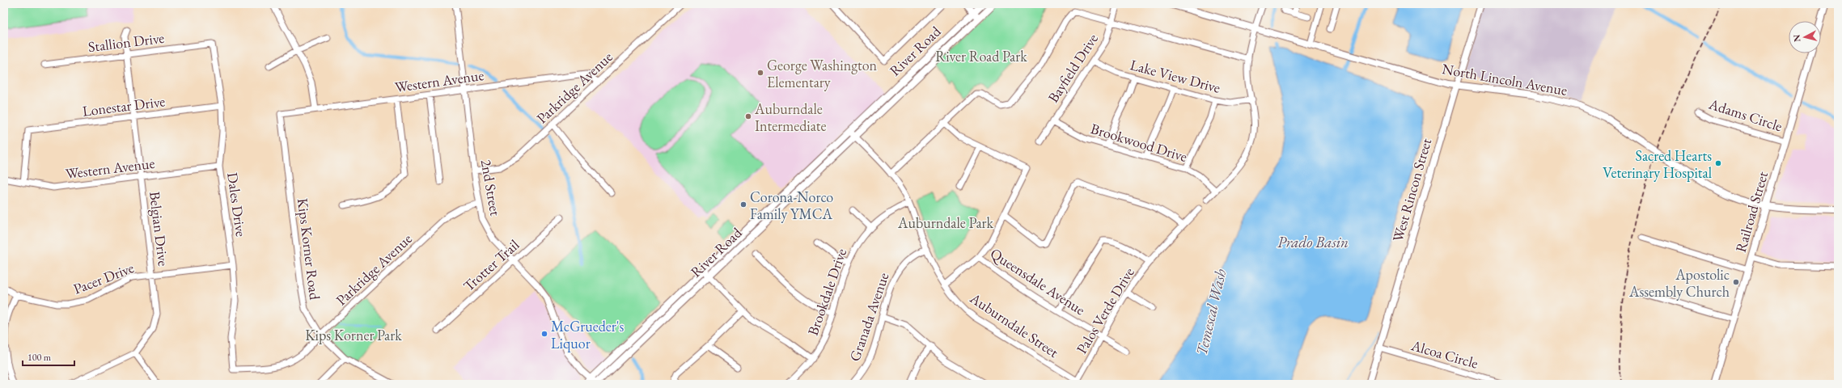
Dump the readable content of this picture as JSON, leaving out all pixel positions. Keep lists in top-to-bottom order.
{
  "streets": {
    "main road": [
      "River Road",
      "North Lincoln Avenue",
      "West Rincon Street",
      "Railroad Street"
    ],
    "street": [
      "Stallion Drive",
      "Bayfield Drive",
      "Lake View Drive",
      "Western Avenue",
      "Parkridge Avenue",
      "Lonestar Drive",
      "Adams Circle",
      "Brookwood Drive",
      "2nd Street",
      "Dales Drive",
      "Belgian Drive",
      "Kips Korner Road",
      "Trotter Trail",
      "Pacer Drive",
      "Queensdale Avenue",
      "Brookdale Drive",
      "Palos Verde Drive",
      "Granada Avenue",
      "Auburndale Street",
      "Alcoa Circle"
    ]
  },
  "crossings": [
    ["Stallion Drive", "Dales Drive"],
    ["Stallion Drive", "Belgian Drive"],
    ["River Road", "2nd Street"],
    ["River Road", "Auburndale Street"],
    ["Bayfield Drive", "Lake View Drive"],
    ["Bayfield Drive", "Brookwood Drive"],
    ["North Lincoln Avenue", "West Rincon Street"],
    ["North Lincoln Avenue", "Railroad Street"],
    ["Western Avenue", "Parkridge Avenue"],
    ["Western Avenue", "Lonestar Drive"],
    ["Western Avenue", "2nd Street"],
    ["Western Avenue", "Dales Drive"],
    ["Western Avenue", "Belgian Drive"],
    ["Western Avenue", "Kips Korner Road"],
    ["Parkridge Avenue", "2nd Street"],
    ["Parkridge Avenue", "Dales Drive"],
    ["Parkridge Avenue", "Kips Korner Road"],
    ["Lonestar Drive", "Dales Drive"],
    ["Lonestar Drive", "Belgian Drive"],
    ["Adams Circle", "Railroad Street"],
    ["2nd Street", "Trotter Trail"],
    ["West Rincon Street", "Alcoa Circle"],
    ["Dales Drive", "Pacer Drive"],
    ["Belgian Drive", "Pacer Drive"],
    ["Queensdale Avenue", "Palos Verde Drive"],
    ["Brookdale Drive", "Auburndale Street"],
    ["Palos Verde Drive", "Auburndale Street"],
    ["Granada Avenue", "Auburndale Street"]
  ],
  "water": ["Prado Basin", "Temescal Wash"],
  "parks": ["River Road Park", "Auburndale Park", "Kips Korner Park"],
  "places": [
    "George Washington Elementary",
    "Auburndale Intermediate",
    "Sacred Hearts Veterinary Hospital",
    "Corona-Norco Family YMCA",
    "Apostolic Assembly Church",
    "McGrueder's Liquor"
  ],
  "scale_bar": "100 m",
  "north": "left"
}
